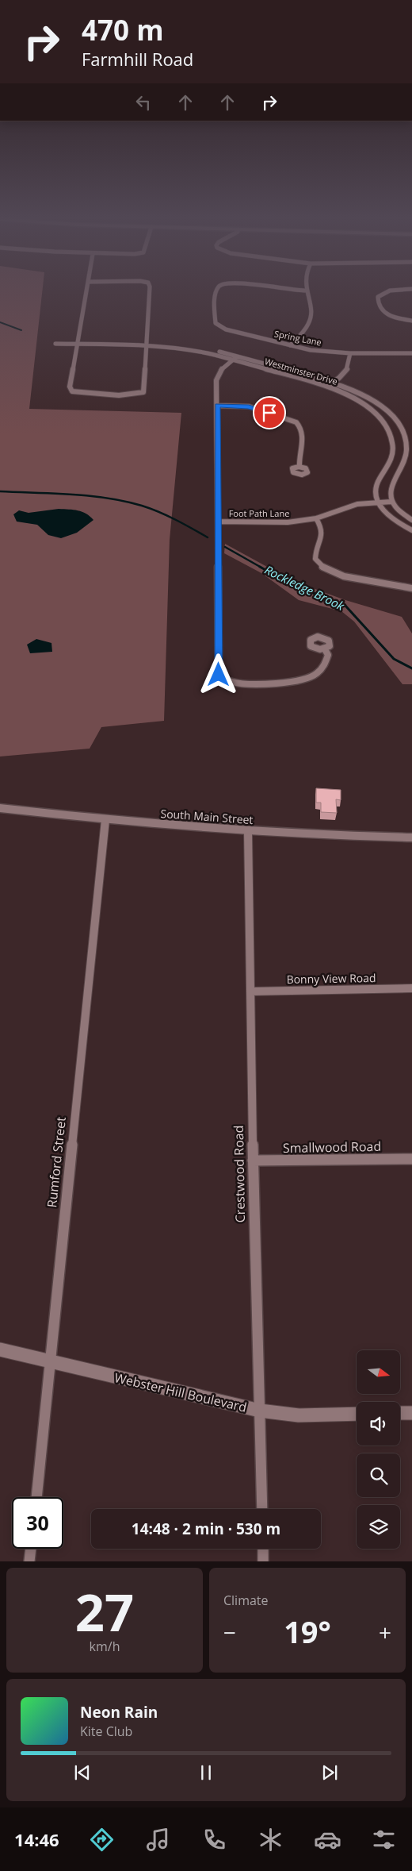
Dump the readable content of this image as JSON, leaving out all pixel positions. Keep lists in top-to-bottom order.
{
  "streets": {
    "main road": ["South Main Street"],
    "street": [
      "Spring Lane",
      "Westminster Drive",
      "Foot Path Lane",
      "Bonny View Road",
      "Smallwood Road",
      "Rumford Street",
      "Crestwood Road",
      "Webster Hill Boulevard"
    ]
  },
  "crossings": [
    ["Westminster Drive", "Foot Path Lane"],
    ["South Main Street", "Rumford Street"],
    ["South Main Street", "Crestwood Road"],
    ["Bonny View Road", "Crestwood Road"],
    ["Smallwood Road", "Crestwood Road"],
    ["Rumford Street", "Webster Hill Boulevard"],
    ["Crestwood Road", "Webster Hill Boulevard"]
  ],
  "water": ["Rockledge Brook"],
  "north": "right",
  "page": {
    "turn": ["470 m", "Farmhill Road"],
    "limit": "30",
    "trip": "14:48 · 2 min · 530 m",
    "tile": [
      ["27", "km/h"],
      "Climate"
    ],
    "heat": ["−", "19°", "+"],
    "song": ["Neon Rain", "Kite Club"],
    "tabs": "14:46"
  }
}
